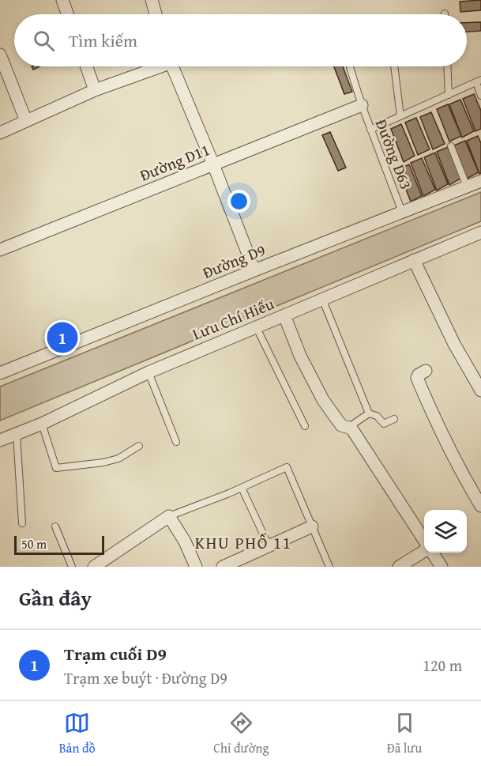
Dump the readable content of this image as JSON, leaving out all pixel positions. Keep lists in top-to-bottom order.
{
  "streets": {
    "street": ["Đường D11", "Đường D9", "Lưu Chí Hiếu"],
    "lane": ["Đường D63"]
  },
  "crossings": [
    ["Đường D63", "Đường D11"],
    ["Đường D63", "Đường D9"]
  ],
  "districts": ["KHU PHỐ 11"],
  "scale_bar": "50 m",
  "page": {
    "search": "Tìm kiếm",
    "pins": "1",
    "scale": "50 m",
    "heading": "Gần đây",
    "list": [
      {
        "mark": "1",
        "name": "Trạm cuối D9",
        "note": "Trạm xe buýt · Đường D9",
        "value": "120 m"
      }
    ],
    "nav": ["Bản đồ", "Chỉ đường", "Đã lưu"]
  }
}
